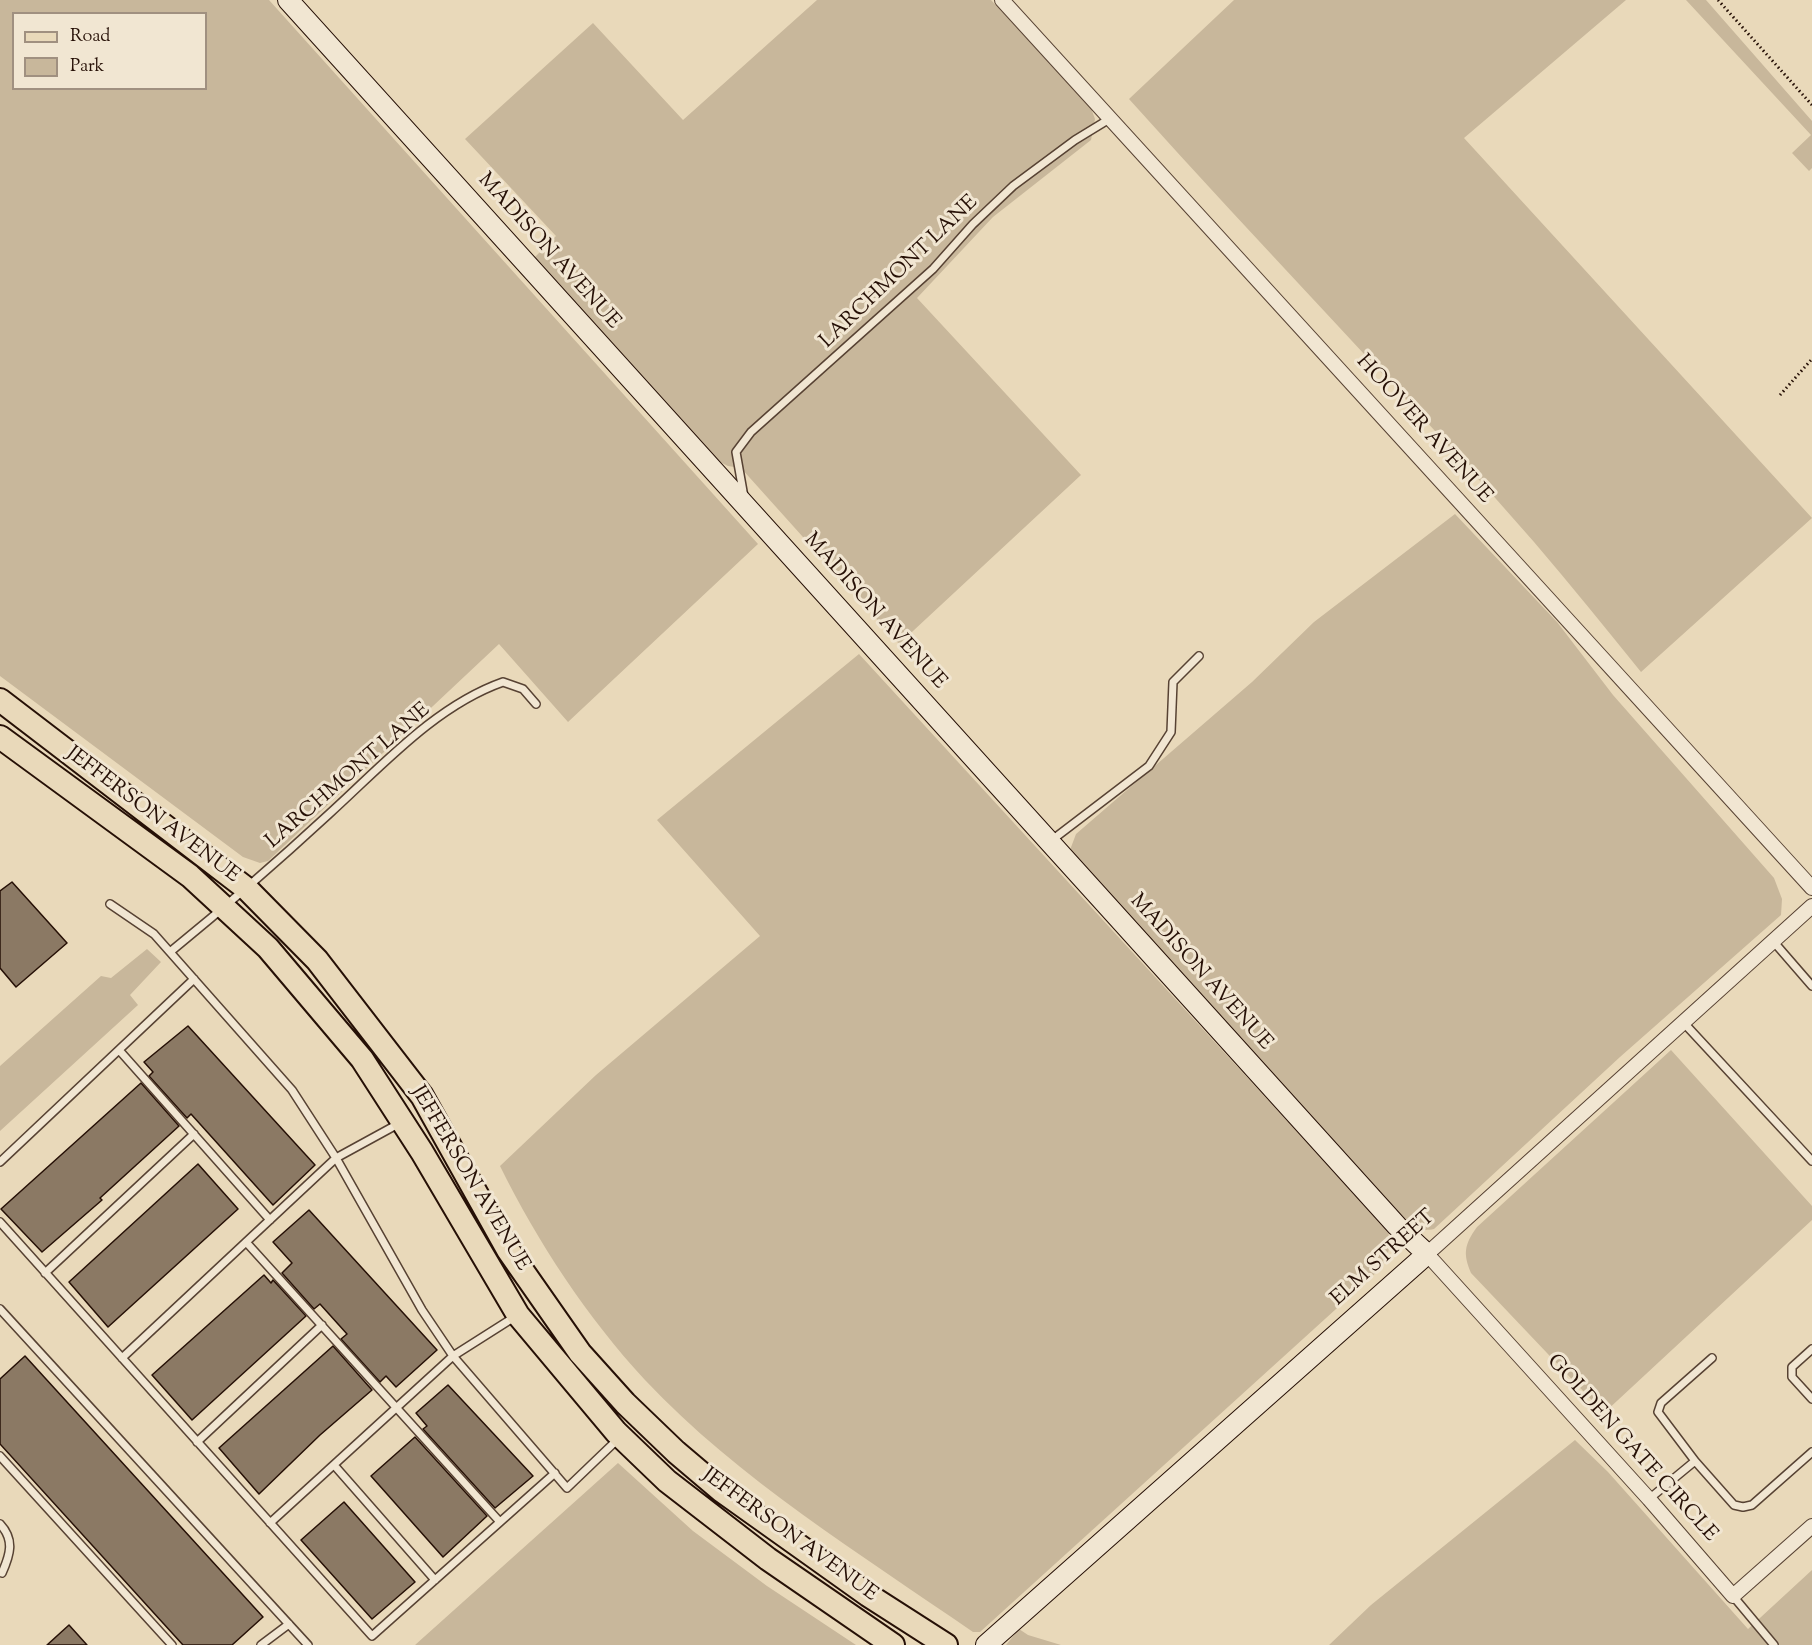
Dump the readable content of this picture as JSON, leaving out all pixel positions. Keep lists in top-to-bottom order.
{
  "streets": {
    "main road": ["JEFFERSON AVENUE"],
    "street": [
      "MADISON AVENUE",
      "HOOVER AVENUE",
      "ELM STREET",
      "GOLDEN GATE CIRCLE"
    ],
    "lane": ["LARCHMONT LANE"]
  },
  "crossings": [
    ["MADISON AVENUE", "LARCHMONT LANE"],
    ["MADISON AVENUE", "ELM STREET"],
    ["MADISON AVENUE", "GOLDEN GATE CIRCLE"],
    ["LARCHMONT LANE", "HOOVER AVENUE"],
    ["LARCHMONT LANE", "JEFFERSON AVENUE"],
    ["ELM STREET", "GOLDEN GATE CIRCLE"]
  ],
  "legend": ["Road", "Park"]
}
